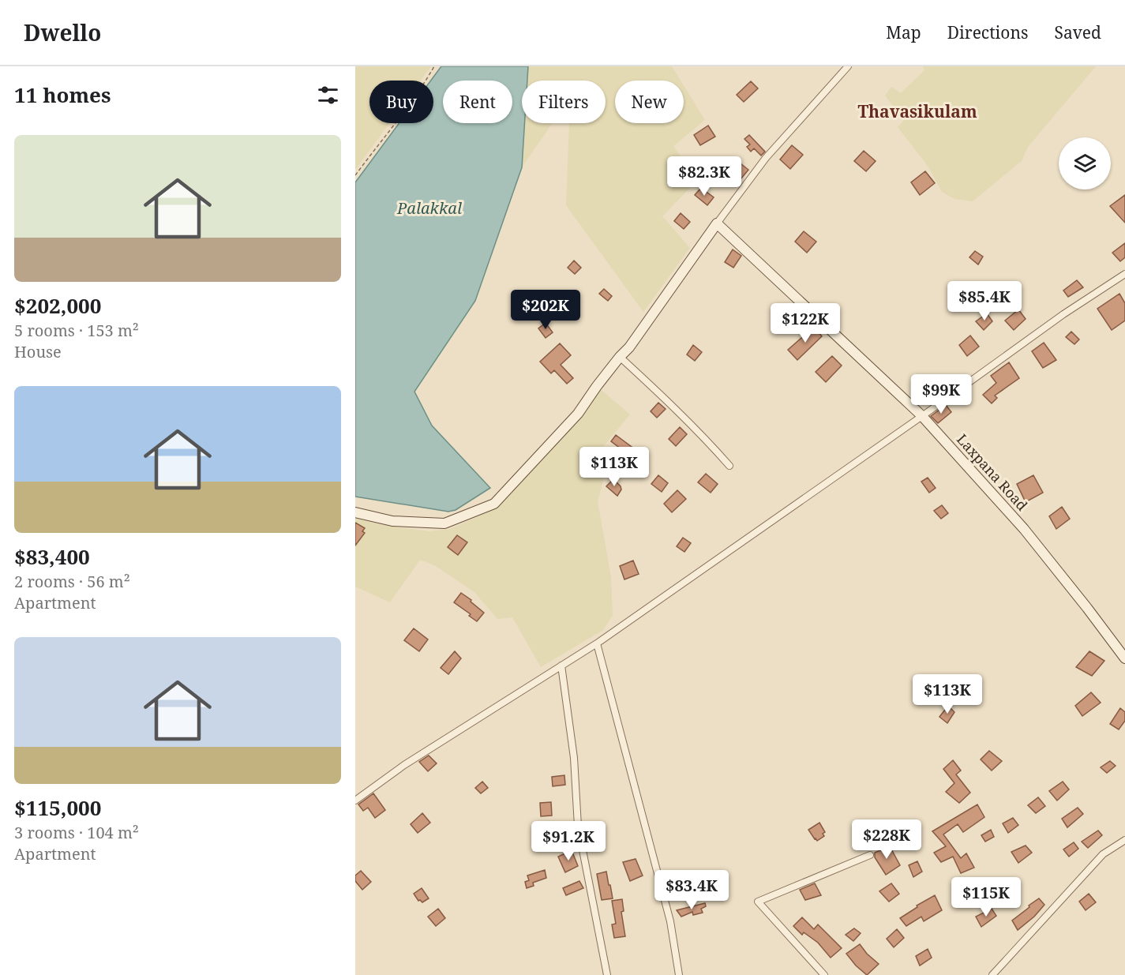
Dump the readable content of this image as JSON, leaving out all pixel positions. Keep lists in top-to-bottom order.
{
  "streets": {
    "street": ["Laxpana Road"]
  },
  "districts": ["Thavasikulam"],
  "water": ["Palakkal"],
  "page": {
    "header": "Dwello",
    "nav": ["Map", "Directions", "Saved"],
    "heading": "11 homes",
    "chip": [
      "Buy",
      "Rent",
      "Filters",
      "New"
    ],
    "list": [
      {
        "name": "$202,000",
        "note": "5 rooms · 153 m² · House"
      },
      {
        "name": "$83,400",
        "note": "2 rooms · 56 m² · Apartment"
      },
      {
        "name": "$115,000",
        "note": "3 rooms · 104 m² · Apartment"
      }
    ],
    "price": [
      "$82.3K",
      "$85.4K",
      "$202K",
      "$122K",
      "$99K",
      "$113K",
      "$113K",
      "$228K",
      "$91.2K",
      "$83.4K",
      "$115K"
    ]
  }
}
